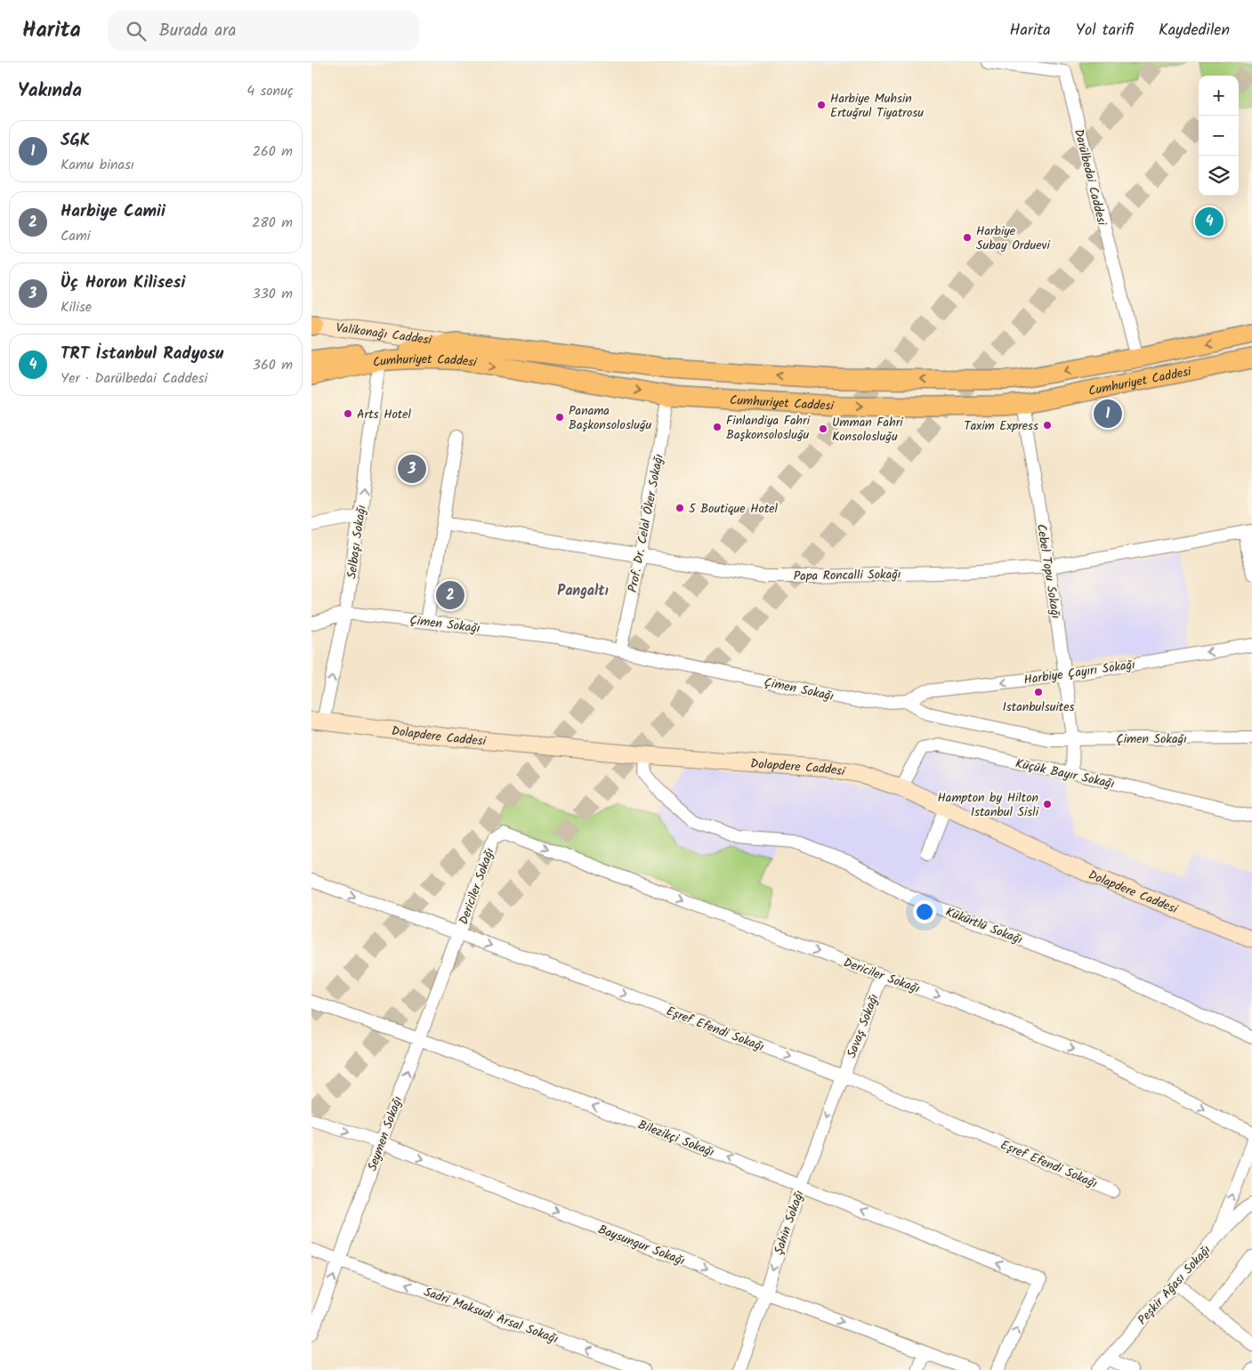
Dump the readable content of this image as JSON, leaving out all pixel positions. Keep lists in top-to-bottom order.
{
  "streets": {
    "main road": ["Valikonağı Caddesi", "Cumhuriyet Caddesi", "Dolapdere Caddesi"],
    "street": [
      "Darülbedai Caddesi",
      "Prof. Dr. Celal Öker Sokağı",
      "Selbaşı Sokağı",
      "Cebel Topu Sokağı",
      "Papa Roncalli Sokağı",
      "Çimen Sokağı",
      "Harbiye Çayırı Sokağı",
      "Küçük Bayır Sokağı",
      "Dericiler Sokağı",
      "Kükürtlü Sokağı",
      "Savaş Sokağı",
      "Eşref Efendi Sokağı",
      "Seymen Sokağı",
      "Bilezikçi Sokağı",
      "Şahin Sokağı",
      "Baysungur Sokağı",
      "Peşkir Ağası Sokağı",
      "Sadri Maksudi Arsal Sokağı"
    ]
  },
  "crossings": [
    ["Darülbedai Caddesi", "Cumhuriyet Caddesi"],
    ["Valikonağı Caddesi", "Cumhuriyet Caddesi"],
    ["Cumhuriyet Caddesi", "Prof. Dr. Celal Öker Sokağı"],
    ["Cumhuriyet Caddesi", "Selbaşı Sokağı"],
    ["Cumhuriyet Caddesi", "Cebel Topu Sokağı"],
    ["Prof. Dr. Celal Öker Sokağı", "Papa Roncalli Sokağı"],
    ["Prof. Dr. Celal Öker Sokağı", "Çimen Sokağı"],
    ["Selbaşı Sokağı", "Çimen Sokağı"],
    ["Selbaşı Sokağı", "Dolapdere Caddesi"],
    ["Cebel Topu Sokağı", "Papa Roncalli Sokağı"],
    ["Cebel Topu Sokağı", "Çimen Sokağı"],
    ["Cebel Topu Sokağı", "Harbiye Çayırı Sokağı"],
    ["Cebel Topu Sokağı", "Küçük Bayır Sokağı"],
    ["Çimen Sokağı", "Harbiye Çayırı Sokağı"],
    ["Dolapdere Caddesi", "Küçük Bayır Sokağı"],
    ["Dolapdere Caddesi", "Kükürtlü Sokağı"],
    ["Dericiler Sokağı", "Savaş Sokağı"],
    ["Dericiler Sokağı", "Eşref Efendi Sokağı"],
    ["Dericiler Sokağı", "Seymen Sokağı"],
    ["Savaş Sokağı", "Eşref Efendi Sokağı"],
    ["Savaş Sokağı", "Şahin Sokağı"],
    ["Eşref Efendi Sokağı", "Seymen Sokağı"],
    ["Eşref Efendi Sokağı", "Şahin Sokağı"],
    ["Seymen Sokağı", "Bilezikçi Sokağı"],
    ["Seymen Sokağı", "Baysungur Sokağı"],
    ["Seymen Sokağı", "Sadri Maksudi Arsal Sokağı"],
    ["Bilezikçi Sokağı", "Şahin Sokağı"],
    ["Şahin Sokağı", "Baysungur Sokağı"]
  ],
  "one_way": [
    "Harbiye Çayırı Sokağı",
    "Dericiler Sokağı",
    "Eşref Efendi Sokağı",
    "Seymen Sokağı",
    "Bilezikçi Sokağı",
    "Şahin Sokağı",
    "Baysungur Sokağı",
    "Sadri Maksudi Arsal Sokağı"
  ],
  "districts": ["Pangaltı"],
  "places": [
    "Harbiye Muhsin Ertuğrul Tiyatrosu",
    "Harbiye Subay Orduevi",
    "Arts Hotel",
    "Panama Başkonsolosluğu",
    "Taxim Express",
    "Finlandiya Fahri Başkonsolosluğu",
    "Umman Fahri Konsolosluğu",
    "5 Boutique Hotel",
    "Istanbulsuites",
    "Hampton by Hilton Istanbul Sisli"
  ],
  "page": {
    "header": "Harita",
    "search": "Burada ara",
    "nav": ["Harita", "Yol tarifi", "Kaydedilen"],
    "heading": ["Yakında", "4 sonuç"],
    "map_buttons": ["+", "−"],
    "list": [
      {
        "mark": "1",
        "name": "SGK",
        "note": "Kamu binası",
        "value": "260 m"
      },
      {
        "mark": "2",
        "name": "Harbiye Camii",
        "note": "Cami",
        "value": "280 m"
      },
      {
        "mark": "3",
        "name": "Üç Horon Kilisesi",
        "note": "Kilise",
        "value": "330 m"
      },
      {
        "mark": "4",
        "name": "TRT İstanbul Radyosu",
        "note": "Yer · Darülbedai Caddesi",
        "value": "360 m"
      }
    ],
    "pins": [
      "4",
      "1",
      "3",
      "2"
    ]
  }
}
